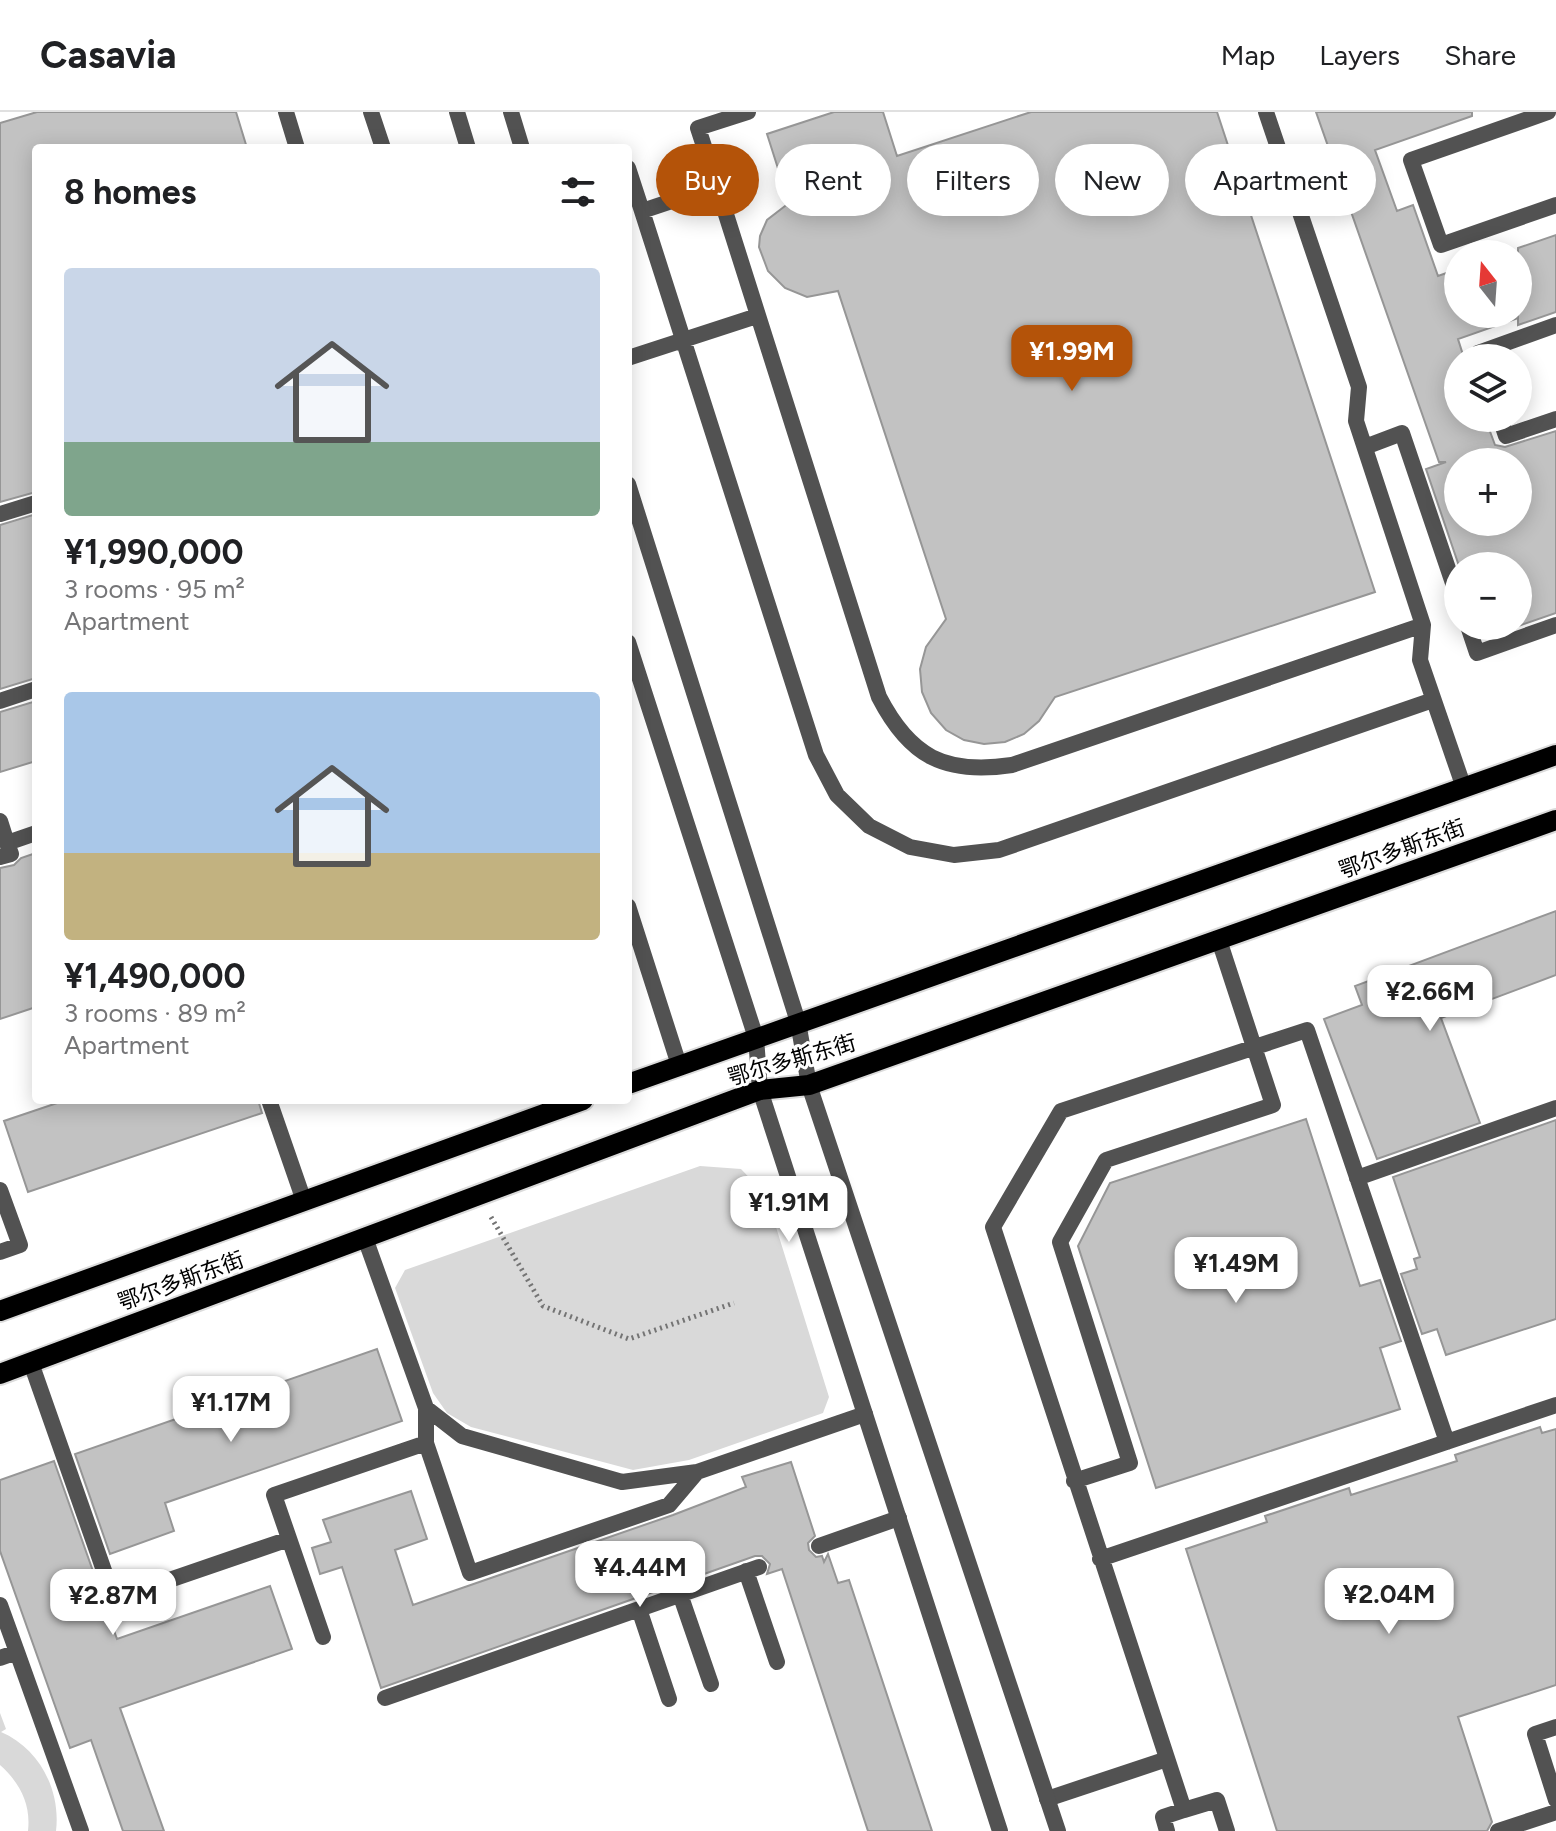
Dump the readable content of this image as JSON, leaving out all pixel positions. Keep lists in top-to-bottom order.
{
  "streets": {
    "main road": ["鄂尔多斯东街"]
  },
  "north": "top",
  "page": {
    "header": "Casavia",
    "nav": ["Map", "Layers", "Share"],
    "chip": [
      "Buy",
      "Rent",
      "Filters",
      "New",
      "Apartment"
    ],
    "heading": "8 homes",
    "map_buttons": ["+", "−"],
    "list": [
      {
        "name": "¥1,990,000",
        "note": "3 rooms · 95 m² · Apartment"
      },
      {
        "name": "¥1,490,000",
        "note": "3 rooms · 89 m² · Apartment"
      }
    ],
    "price": [
      "¥1.99M",
      "¥2.66M",
      "¥1.91M",
      "¥1.49M",
      "¥1.17M",
      "¥4.44M",
      "¥2.04M",
      "¥2.87M"
    ]
  }
}
